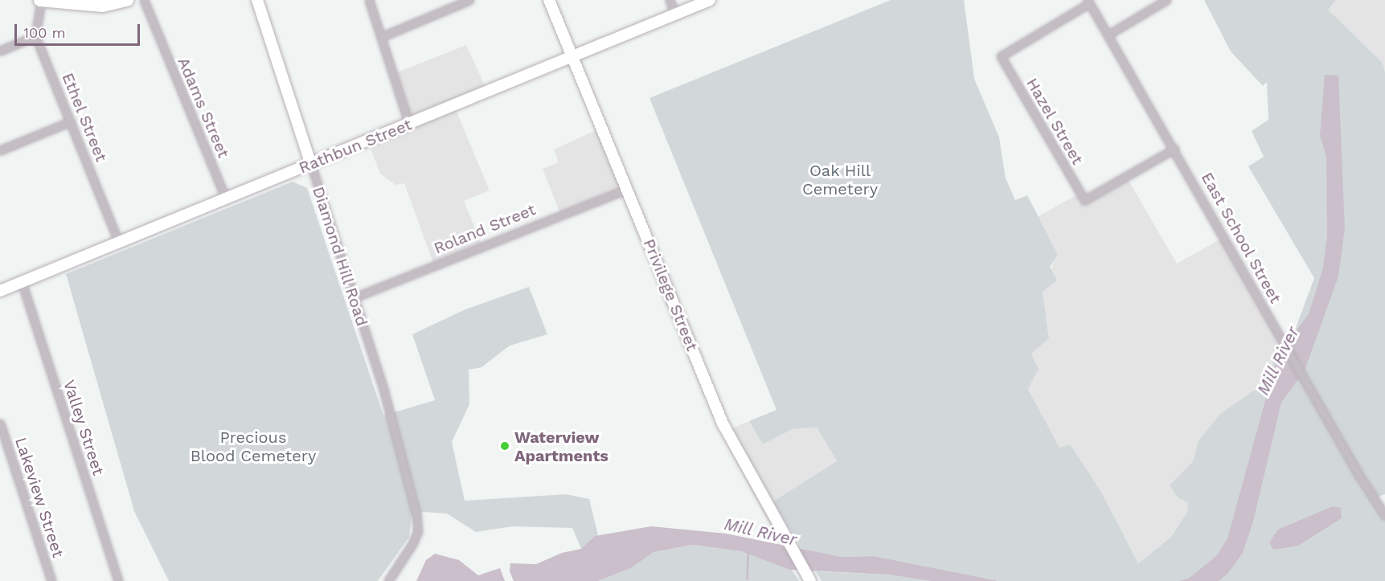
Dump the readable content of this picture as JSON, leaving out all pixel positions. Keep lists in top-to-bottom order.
{
  "streets": {
    "main road": ["Rathbun Street", "Diamond Hill Road", "Privilege Street"],
    "street": [
      "Adams Street",
      "Ethel Street",
      "Hazel Street",
      "Roland Street",
      "East School Street",
      "Valley Street",
      "Lakeview Street"
    ]
  },
  "crossings": [
    ["Adams Street", "Rathbun Street"],
    ["Ethel Street", "Rathbun Street"],
    ["Hazel Street", "East School Street"],
    ["Rathbun Street", "Diamond Hill Road"],
    ["Rathbun Street", "Privilege Street"],
    ["Rathbun Street", "Valley Street"],
    ["Roland Street", "Diamond Hill Road"],
    ["Roland Street", "Privilege Street"]
  ],
  "water": ["Mill River"],
  "parks": ["Oak Hill Cemetery", "Precious Blood Cemetery"],
  "places": ["Waterview Apartments"],
  "scale_bar": "100 m"
}
